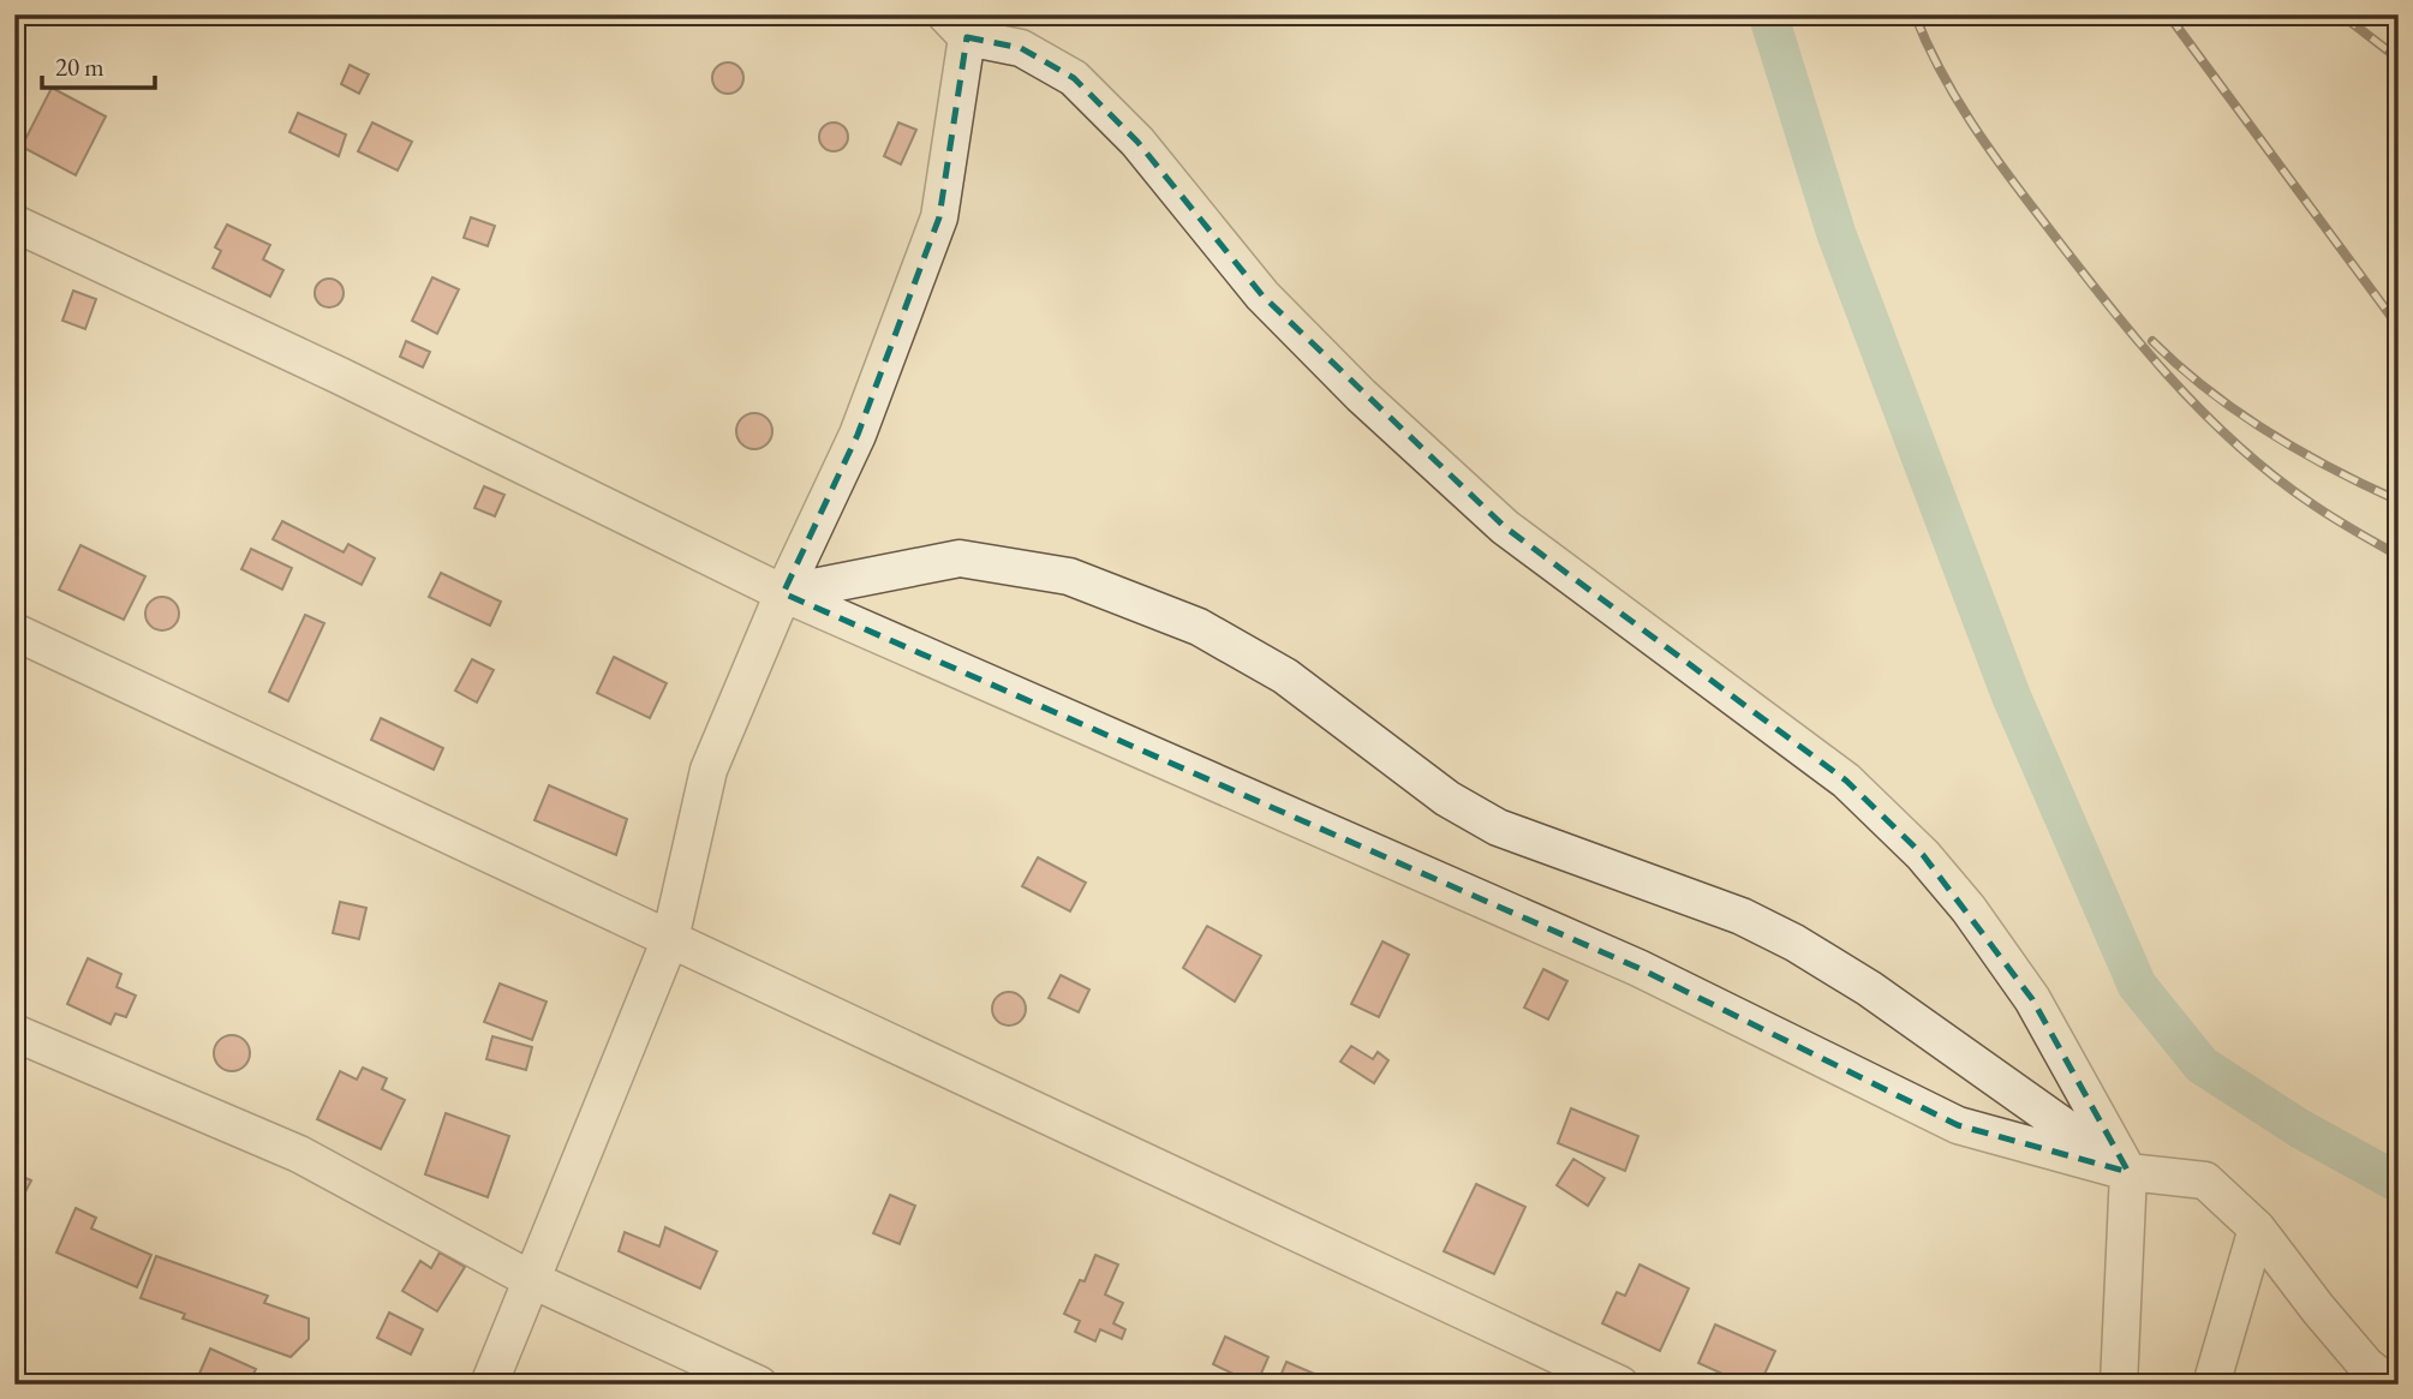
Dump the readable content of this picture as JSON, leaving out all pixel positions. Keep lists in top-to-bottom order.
{
  "scale_bar": "20 m"
}
